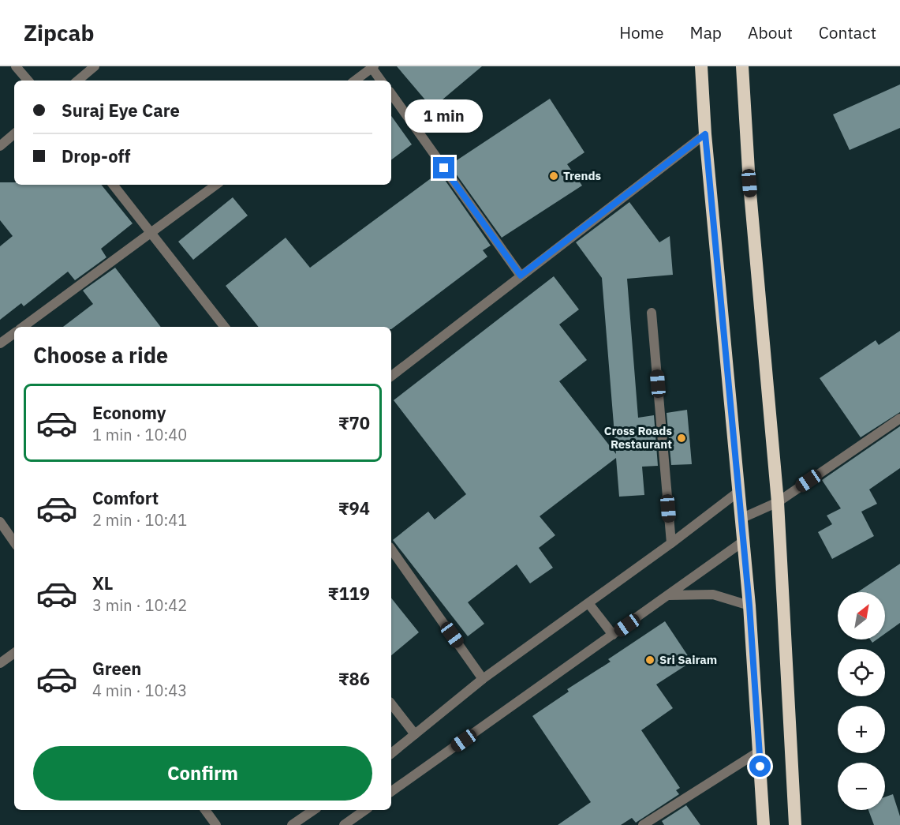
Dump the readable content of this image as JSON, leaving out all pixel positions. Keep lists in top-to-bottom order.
{
  "places": ["Trends", "Cross Roads Restaurant", "Sri Sairam"],
  "north": "top right",
  "page": {
    "header": "Zipcab",
    "nav": [
      "Home",
      "Map",
      "About",
      "Contact"
    ],
    "banner": ["Suraj Eye Care", "Drop-off"],
    "bubble": "1 min",
    "heading": "Choose a ride",
    "list": [
      {
        "name": "Economy",
        "note": "1 min · 10:40",
        "value": "₹70"
      },
      {
        "name": "Comfort",
        "note": "2 min · 10:41",
        "value": "₹94"
      },
      {
        "name": "XL",
        "note": "3 min · 10:42",
        "value": "₹119"
      },
      {
        "name": "Green",
        "note": "4 min · 10:43",
        "value": "₹86"
      }
    ],
    "map_buttons": ["+", "−"],
    "buttons": "Confirm"
  }
}
